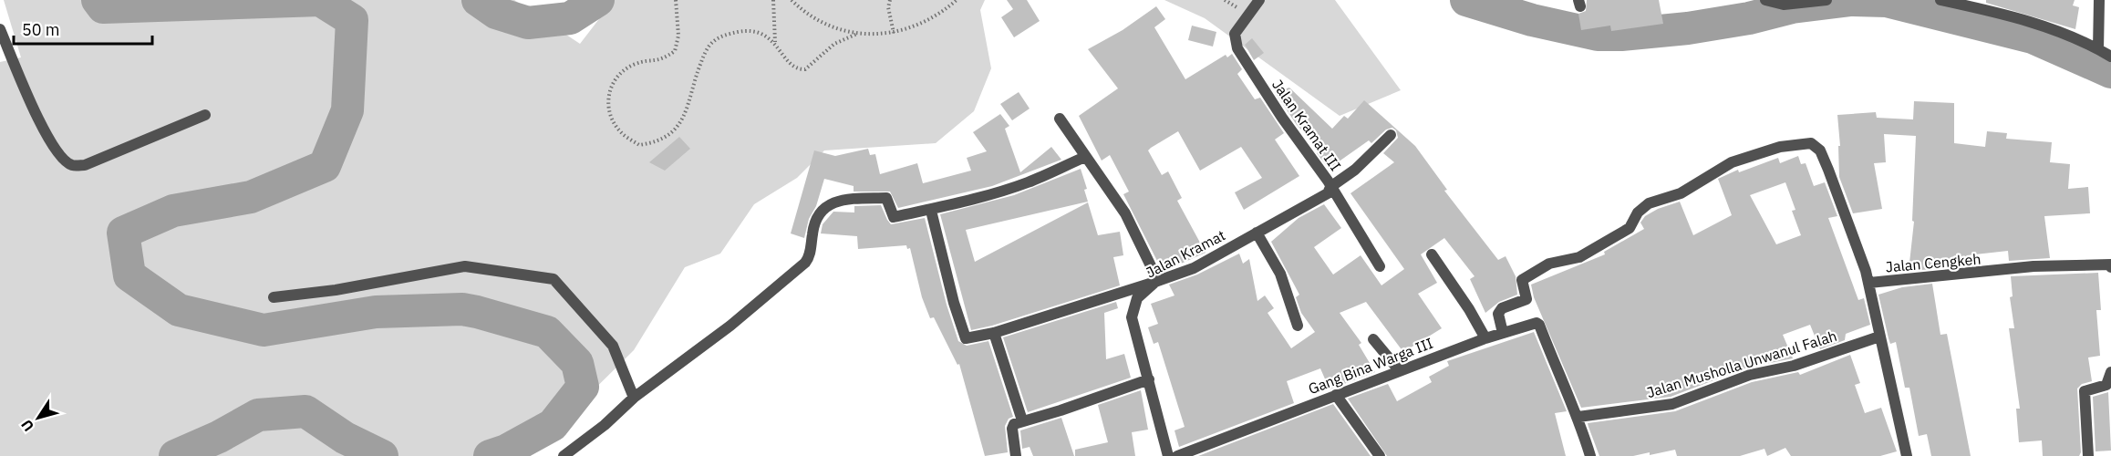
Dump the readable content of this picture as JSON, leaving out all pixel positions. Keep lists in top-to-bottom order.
{
  "streets": {
    "street": [
      "Jalan Kramat III",
      "Jalan Kramat",
      "Jalan Cengkeh",
      "Jalan Musholla Unwanul Falah",
      "Gang Bina Warga III"
    ]
  },
  "crossings": [
    ["Jalan Kramat III", "Jalan Kramat"],
    ["Jalan Cengkeh", "Jalan Musholla Unwanul Falah"],
    ["Jalan Musholla Unwanul Falah", "Gang Bina Warga III"]
  ],
  "scale_bar": "50 m",
  "north": "bottom left"
}
